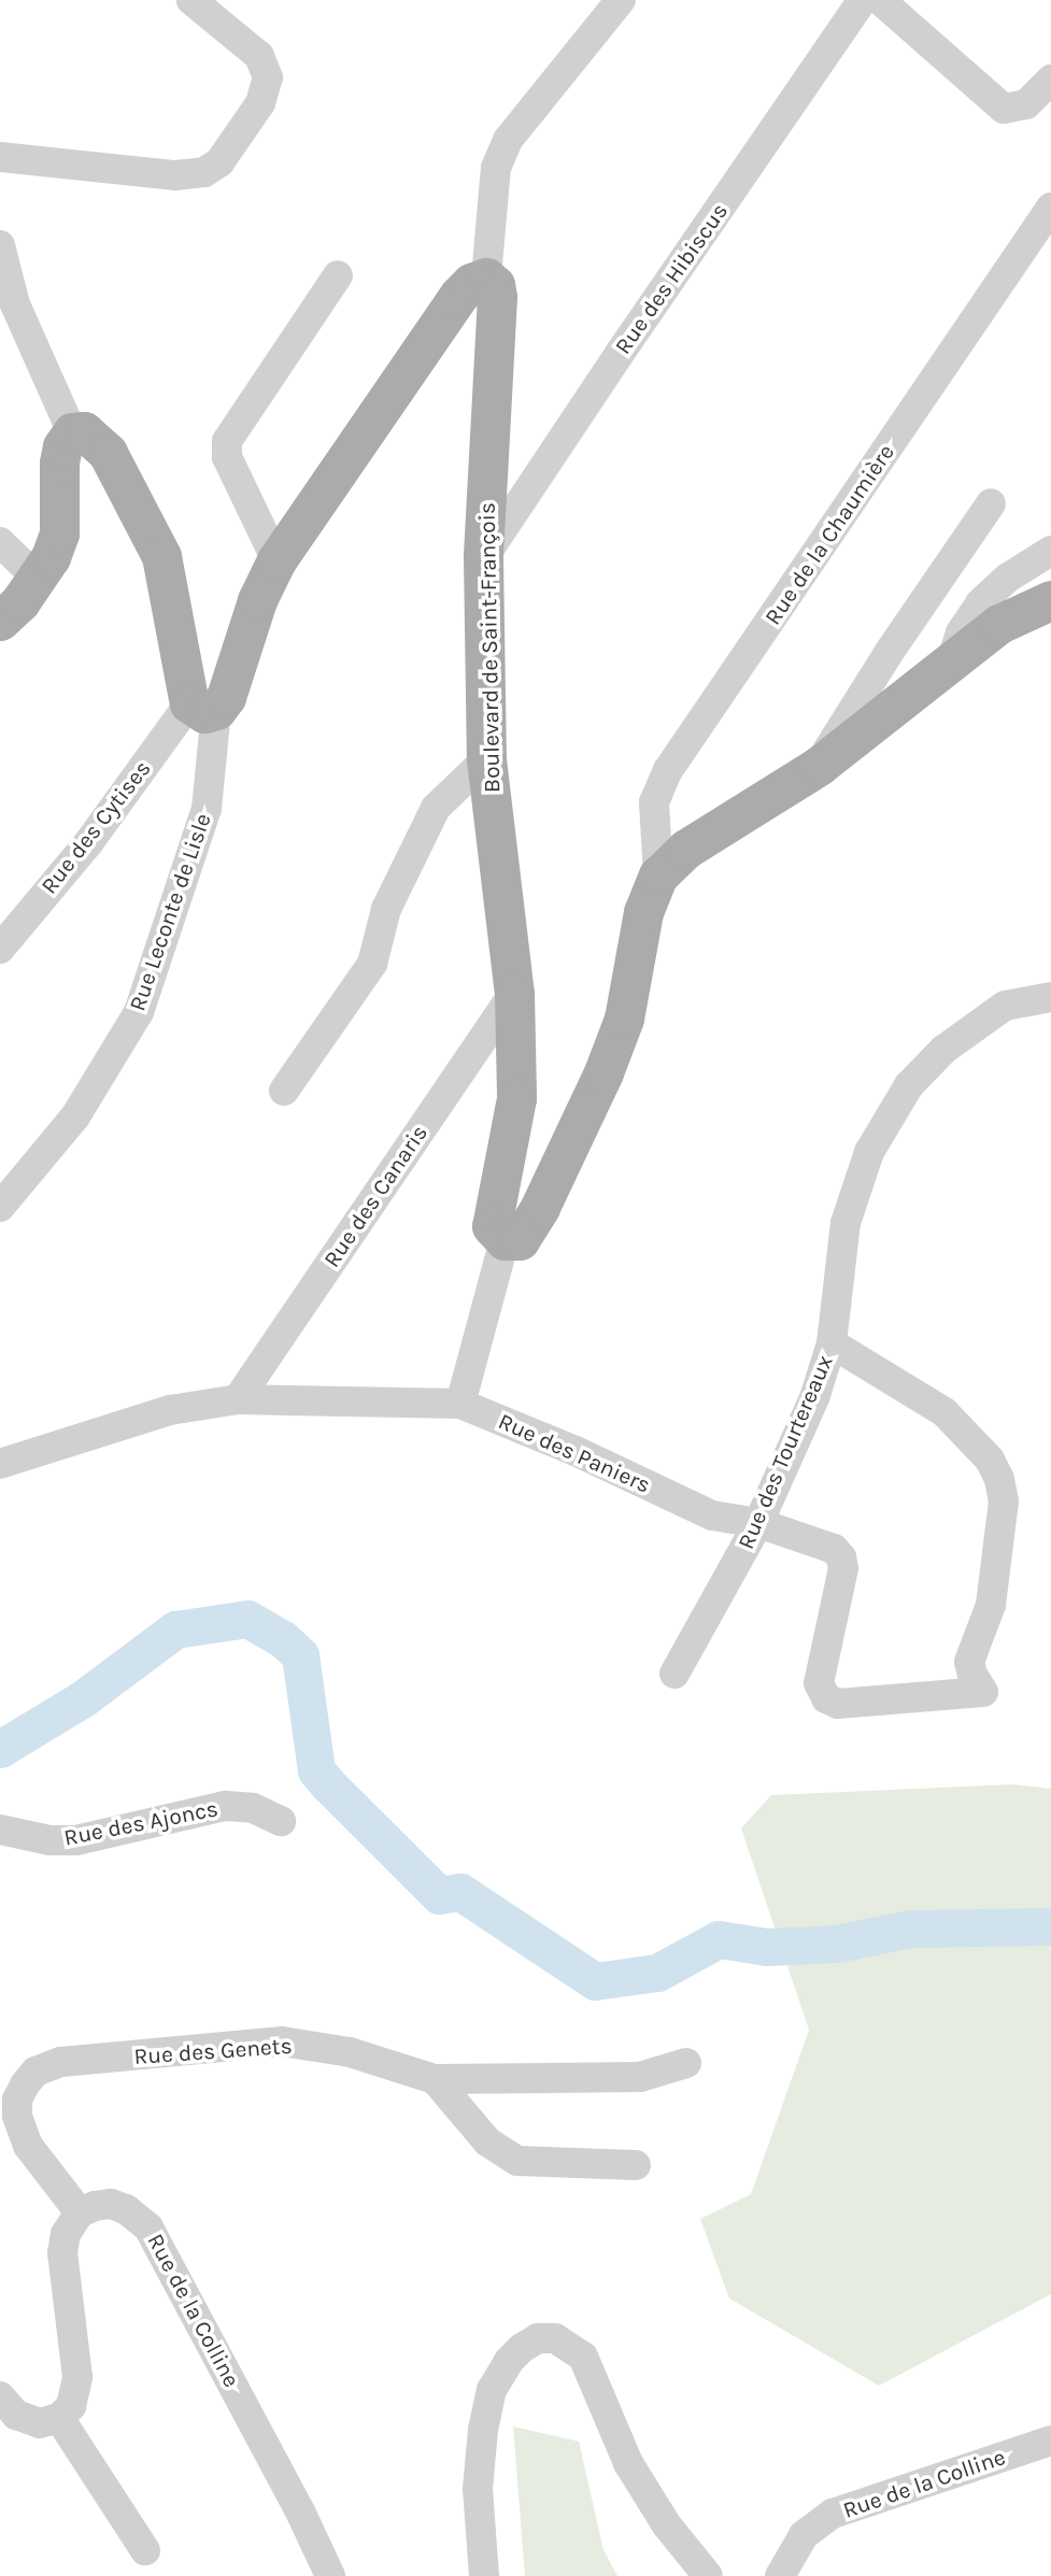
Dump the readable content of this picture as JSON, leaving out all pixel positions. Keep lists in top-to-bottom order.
{
  "streets": {
    "main road": ["Boulevard de Saint-François"],
    "street": [
      "Rue des Hibiscus",
      "Rue de la Chaumière",
      "Rue des Cytises",
      "Rue Leconte de Lisle",
      "Rue des Canaris",
      "Rue des Tourtereaux",
      "Rue des Paniers",
      "Rue des Ajoncs",
      "Rue des Genets",
      "Rue de la Colline"
    ]
  },
  "crossings": [
    ["Rue des Hibiscus", "Boulevard de Saint-François"],
    ["Boulevard de Saint-François", "Rue des Canaris"],
    ["Rue des Cytises", "Rue Leconte de Lisle"],
    ["Rue des Canaris", "Rue des Paniers"],
    ["Rue des Tourtereaux", "Rue des Paniers"],
    ["Rue des Genets", "Rue de la Colline"]
  ]
}
